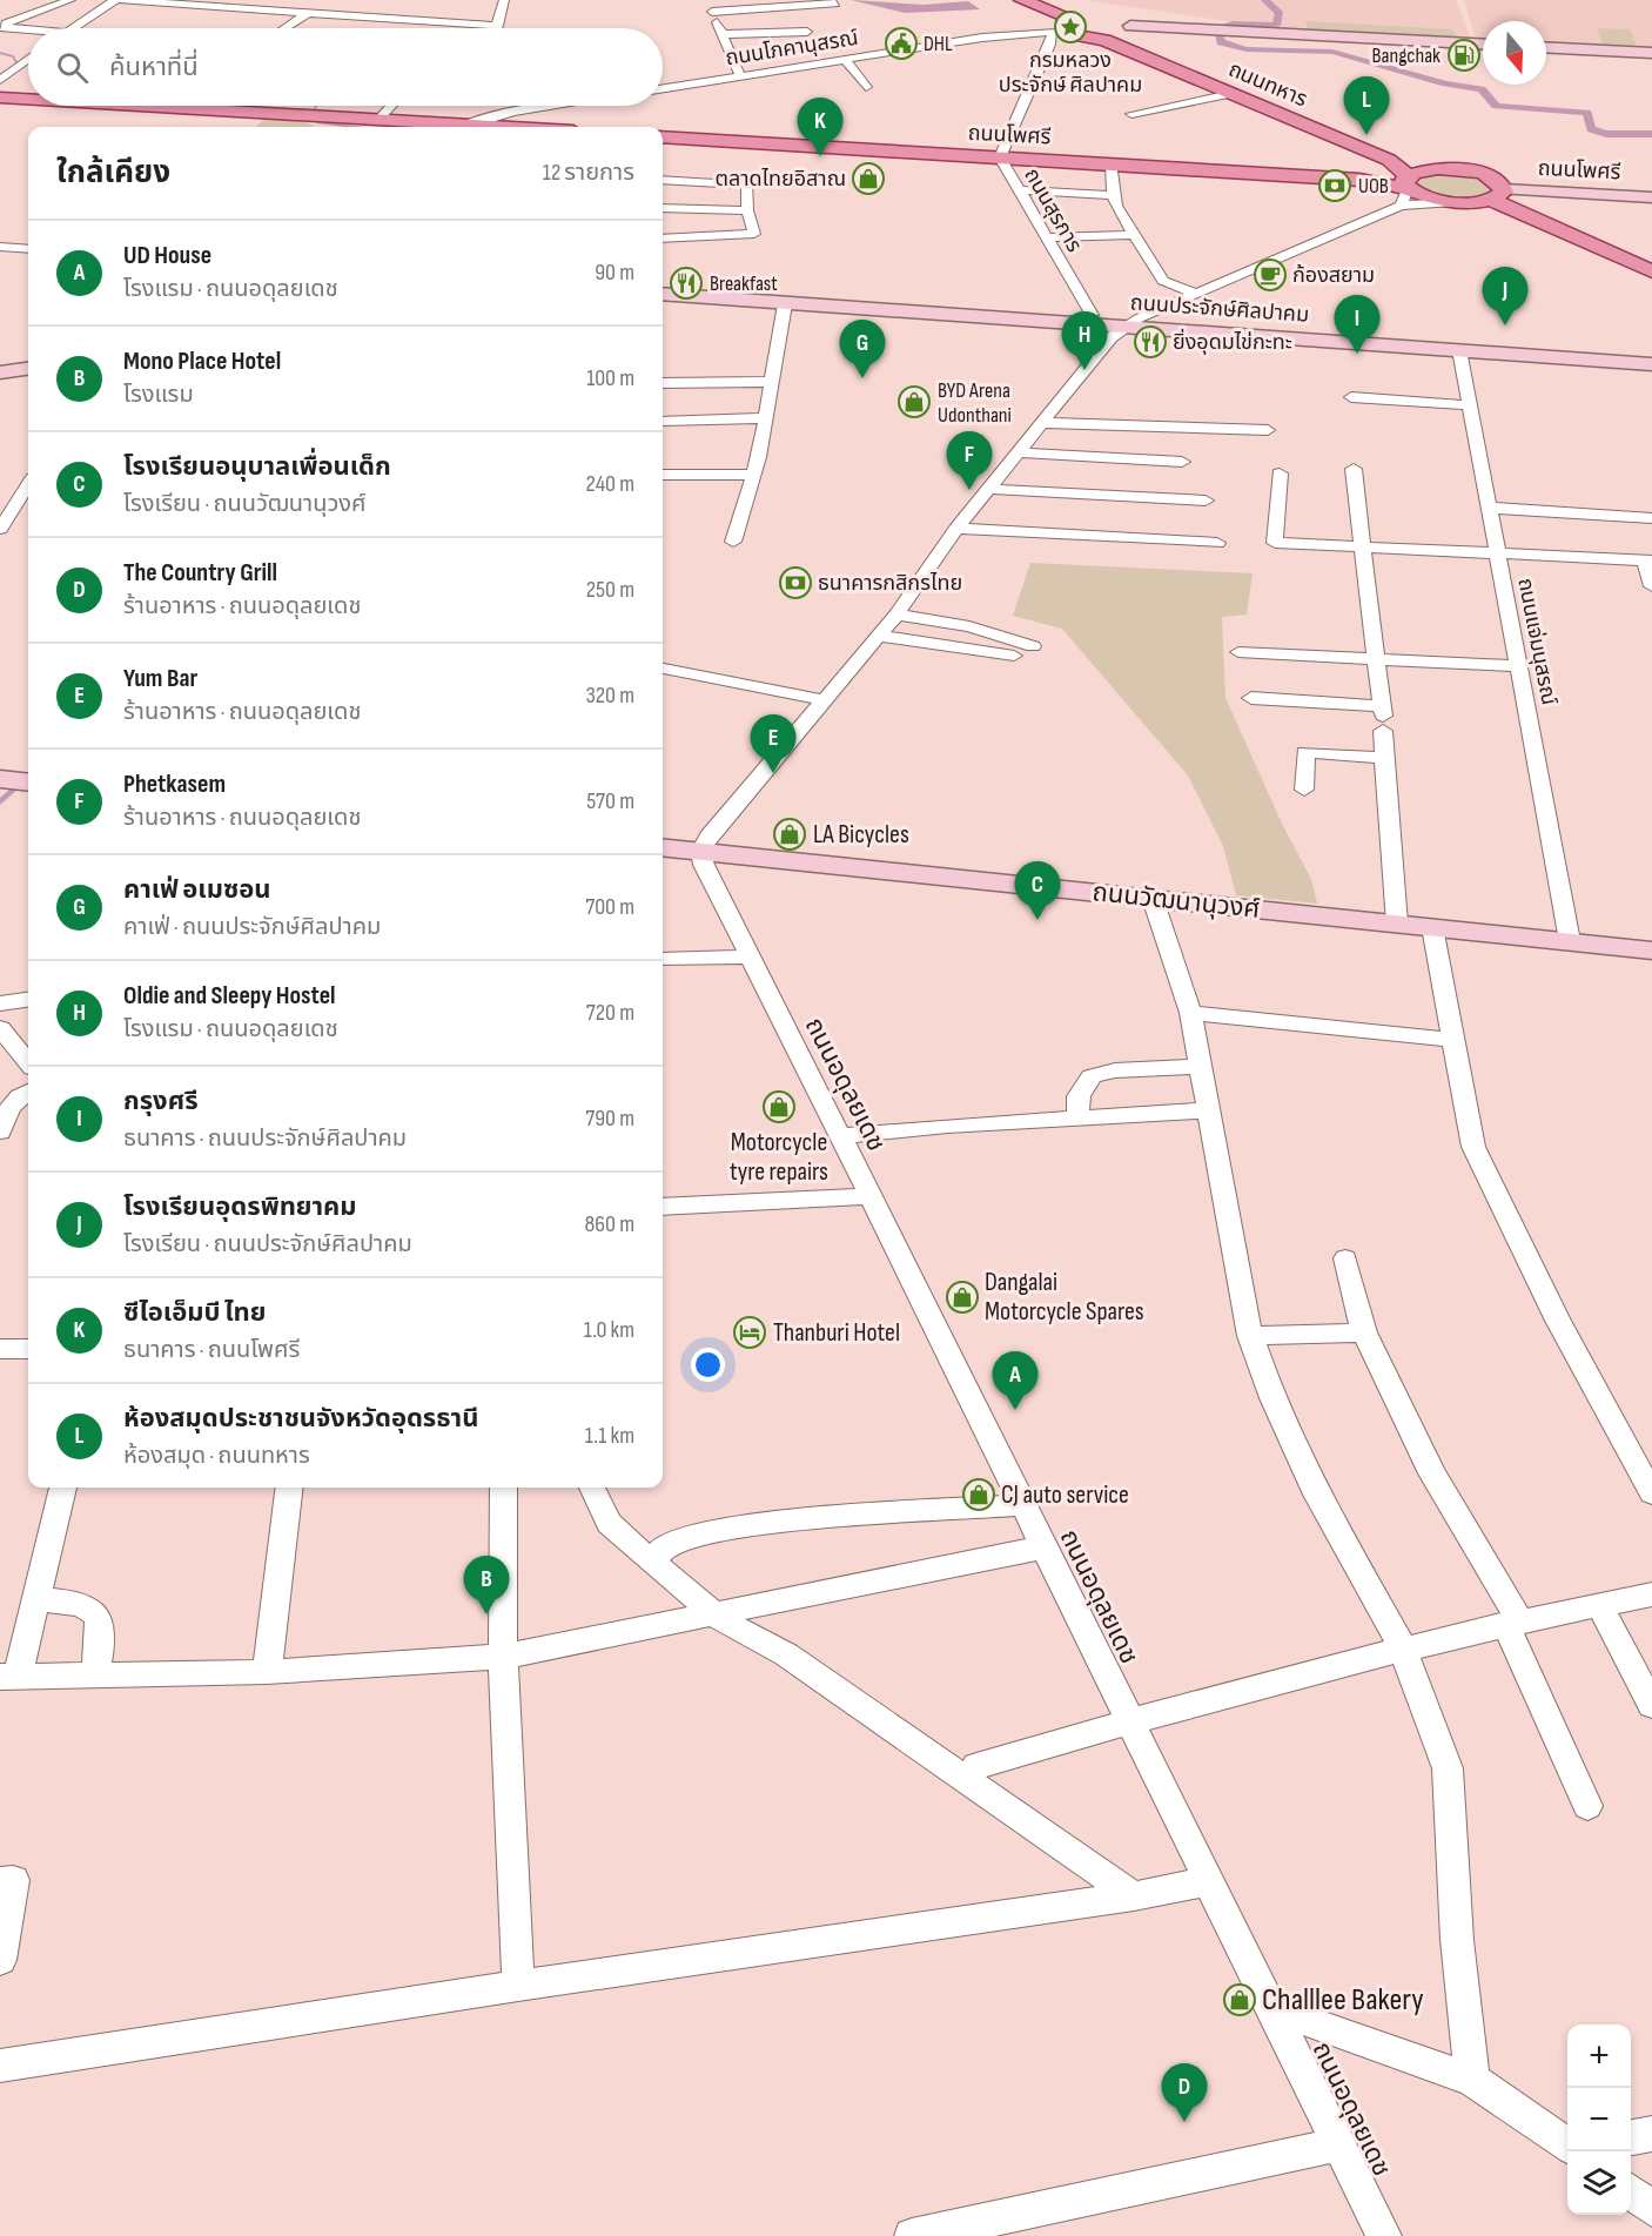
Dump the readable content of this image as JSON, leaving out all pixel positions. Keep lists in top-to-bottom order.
{
  "streets": {
    "main road": ["ถนนทหาร", "ถนนโพศรี"],
    "street": [
      "ถนนโภคานุสรณ์",
      "ถนนสุรการ",
      "ถนนประจักษ์ศิลปาคม",
      "ถนนแจ่มนุสรณ์",
      "ถนนวัฒนานุวงศ์",
      "ถนนอดุลยเดช"
    ]
  },
  "crossings": [
    ["ถนนโภคานุสรณ์", "ถนนทหาร"],
    ["ถนนโภคานุสรณ์", "ถนนสุรการ"],
    ["ถนนทหาร", "ถนนโพศรี"],
    ["ถนนทหาร", "ถนนสุรการ"],
    ["ถนนโพศรี", "ถนนสุรการ"],
    ["ถนนสุรการ", "ถนนประจักษ์ศิลปาคม"],
    ["ถนนประจักษ์ศิลปาคม", "ถนนแจ่มนุสรณ์"],
    ["ถนนแจ่มนุสรณ์", "ถนนวัฒนานุวงศ์"],
    ["ถนนวัฒนานุวงศ์", "ถนนอดุลยเดช"]
  ],
  "places": {
    "place": ["กรมหลวง ประจักษ์ ศิลปาคม"],
    "public building": ["DHL"],
    "fuel station": ["Bangchak"],
    "shop": [
      "ตลาดไทยอิสาณ",
      "BYD Arena Udonthani",
      "LA Bicycles",
      "Motorcycle tyre repairs",
      "Dangalai Motorcycle Spares",
      "CJ auto service",
      "Challlee Bakery"
    ],
    "bank": ["UOB", "ธนาคารกสิกรไทย"],
    "cafe": ["ก้องสยาม"],
    "restaurant": ["Breakfast", "ยิ่งอุดมไข่กะทะ"],
    "hotel": ["Thanburi Hotel"]
  },
  "north": "bottom",
  "page": {
    "search": "ค้นหาที่นี่",
    "pins": [
      "L",
      "K",
      "J",
      "I",
      "H",
      "G",
      "F",
      "E",
      "C",
      "A",
      "B",
      "D"
    ],
    "heading": ["ใกล้เคียง", "12 รายการ"],
    "list": [
      {
        "mark": "A",
        "name": "UD House",
        "note": "โรงแรม · ถนนอดุลยเดช",
        "value": "90 m"
      },
      {
        "mark": "B",
        "name": "Mono Place Hotel",
        "note": "โรงแรม",
        "value": "100 m"
      },
      {
        "mark": "C",
        "name": "โรงเรียนอนุบาลเพื่อนเด็ก",
        "note": "โรงเรียน · ถนนวัฒนานุวงศ์",
        "value": "240 m"
      },
      {
        "mark": "D",
        "name": "The Country Grill",
        "note": "ร้านอาหาร · ถนนอดุลยเดช",
        "value": "250 m"
      },
      {
        "mark": "E",
        "name": "Yum Bar",
        "note": "ร้านอาหาร · ถนนอดุลยเดช",
        "value": "320 m"
      },
      {
        "mark": "F",
        "name": "Phetkasem",
        "note": "ร้านอาหาร · ถนนอดุลยเดช",
        "value": "570 m"
      },
      {
        "mark": "G",
        "name": "คาเฟ่ อเมซอน",
        "note": "คาเฟ่ · ถนนประจักษ์ศิลปาคม",
        "value": "700 m"
      },
      {
        "mark": "H",
        "name": "Oldie and Sleepy Hostel",
        "note": "โรงแรม · ถนนอดุลยเดช",
        "value": "720 m"
      },
      {
        "mark": "I",
        "name": "กรุงศรี",
        "note": "ธนาคาร · ถนนประจักษ์ศิลปาคม",
        "value": "790 m"
      },
      {
        "mark": "J",
        "name": "โรงเรียนอุดรพิทยาคม",
        "note": "โรงเรียน · ถนนประจักษ์ศิลปาคม",
        "value": "860 m"
      },
      {
        "mark": "K",
        "name": "ซีไอเอ็มบี ไทย",
        "note": "ธนาคาร · ถนนโพศรี",
        "value": "1.0 km"
      },
      {
        "mark": "L",
        "name": "ห้องสมุดประชาชนจังหวัดอุดรธานี",
        "note": "ห้องสมุด · ถนนทหาร",
        "value": "1.1 km"
      }
    ],
    "map_buttons": ["+", "−"]
  }
}
